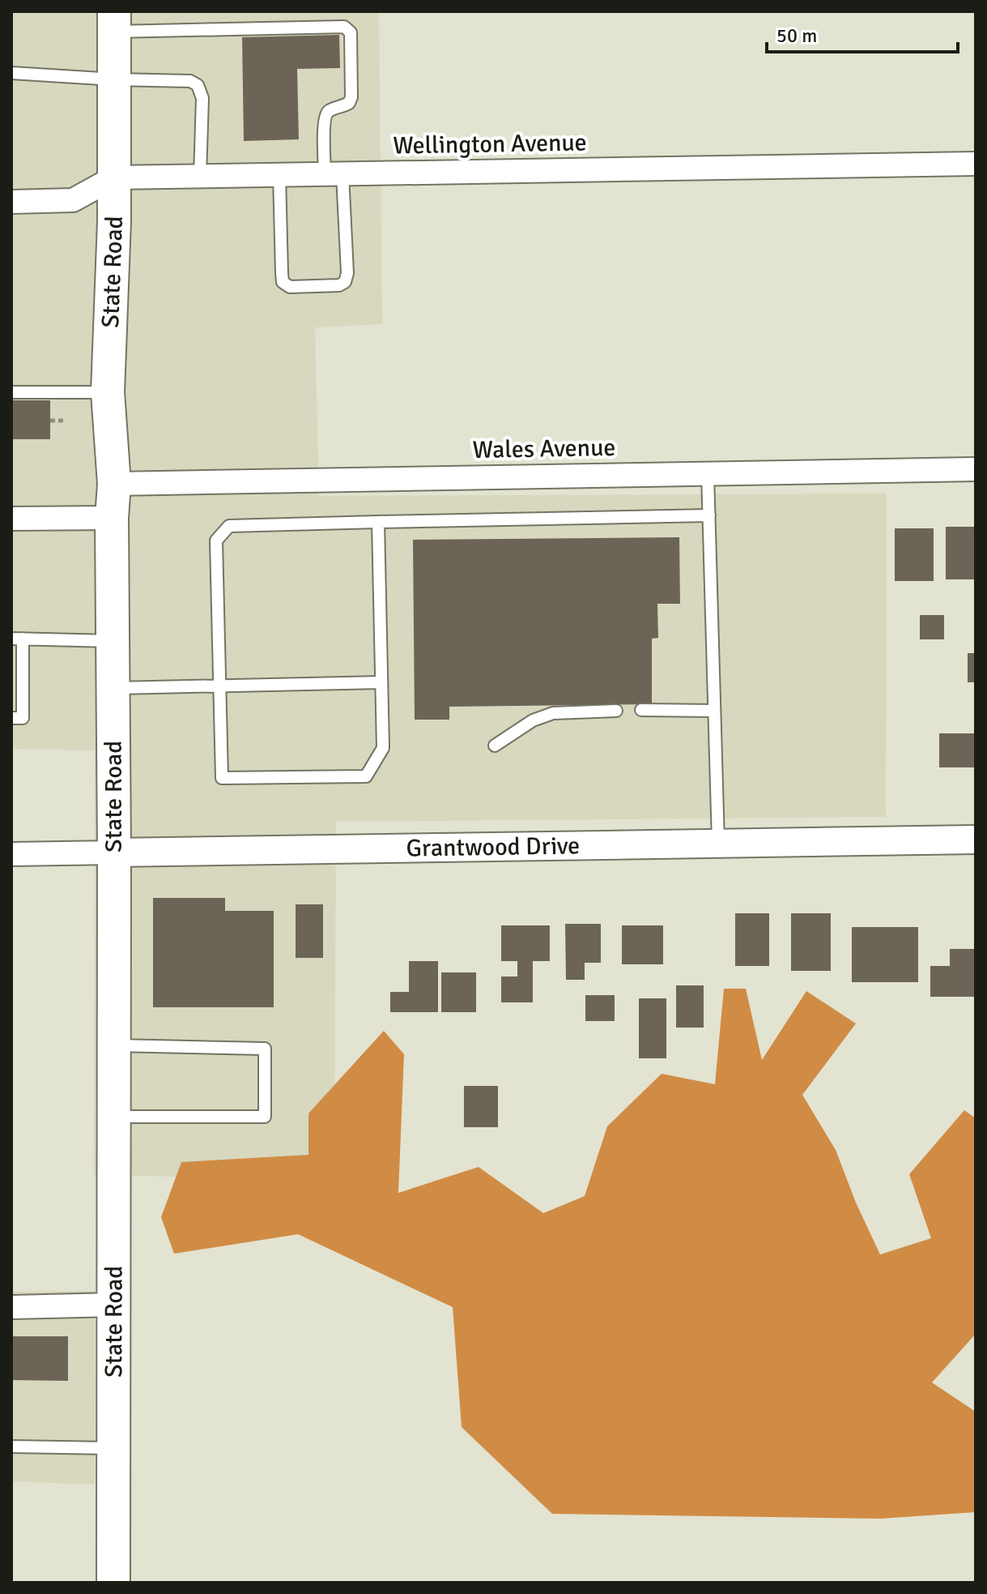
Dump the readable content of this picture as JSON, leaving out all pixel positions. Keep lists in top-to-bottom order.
{
  "streets": {
    "main road": ["State Road"],
    "street": ["Wellington Avenue", "Wales Avenue", "Grantwood Drive"]
  },
  "crossings": [
    ["Wellington Avenue", "State Road"],
    ["State Road", "Wales Avenue"],
    ["State Road", "Grantwood Drive"]
  ],
  "scale_bar": "50 m"
}
